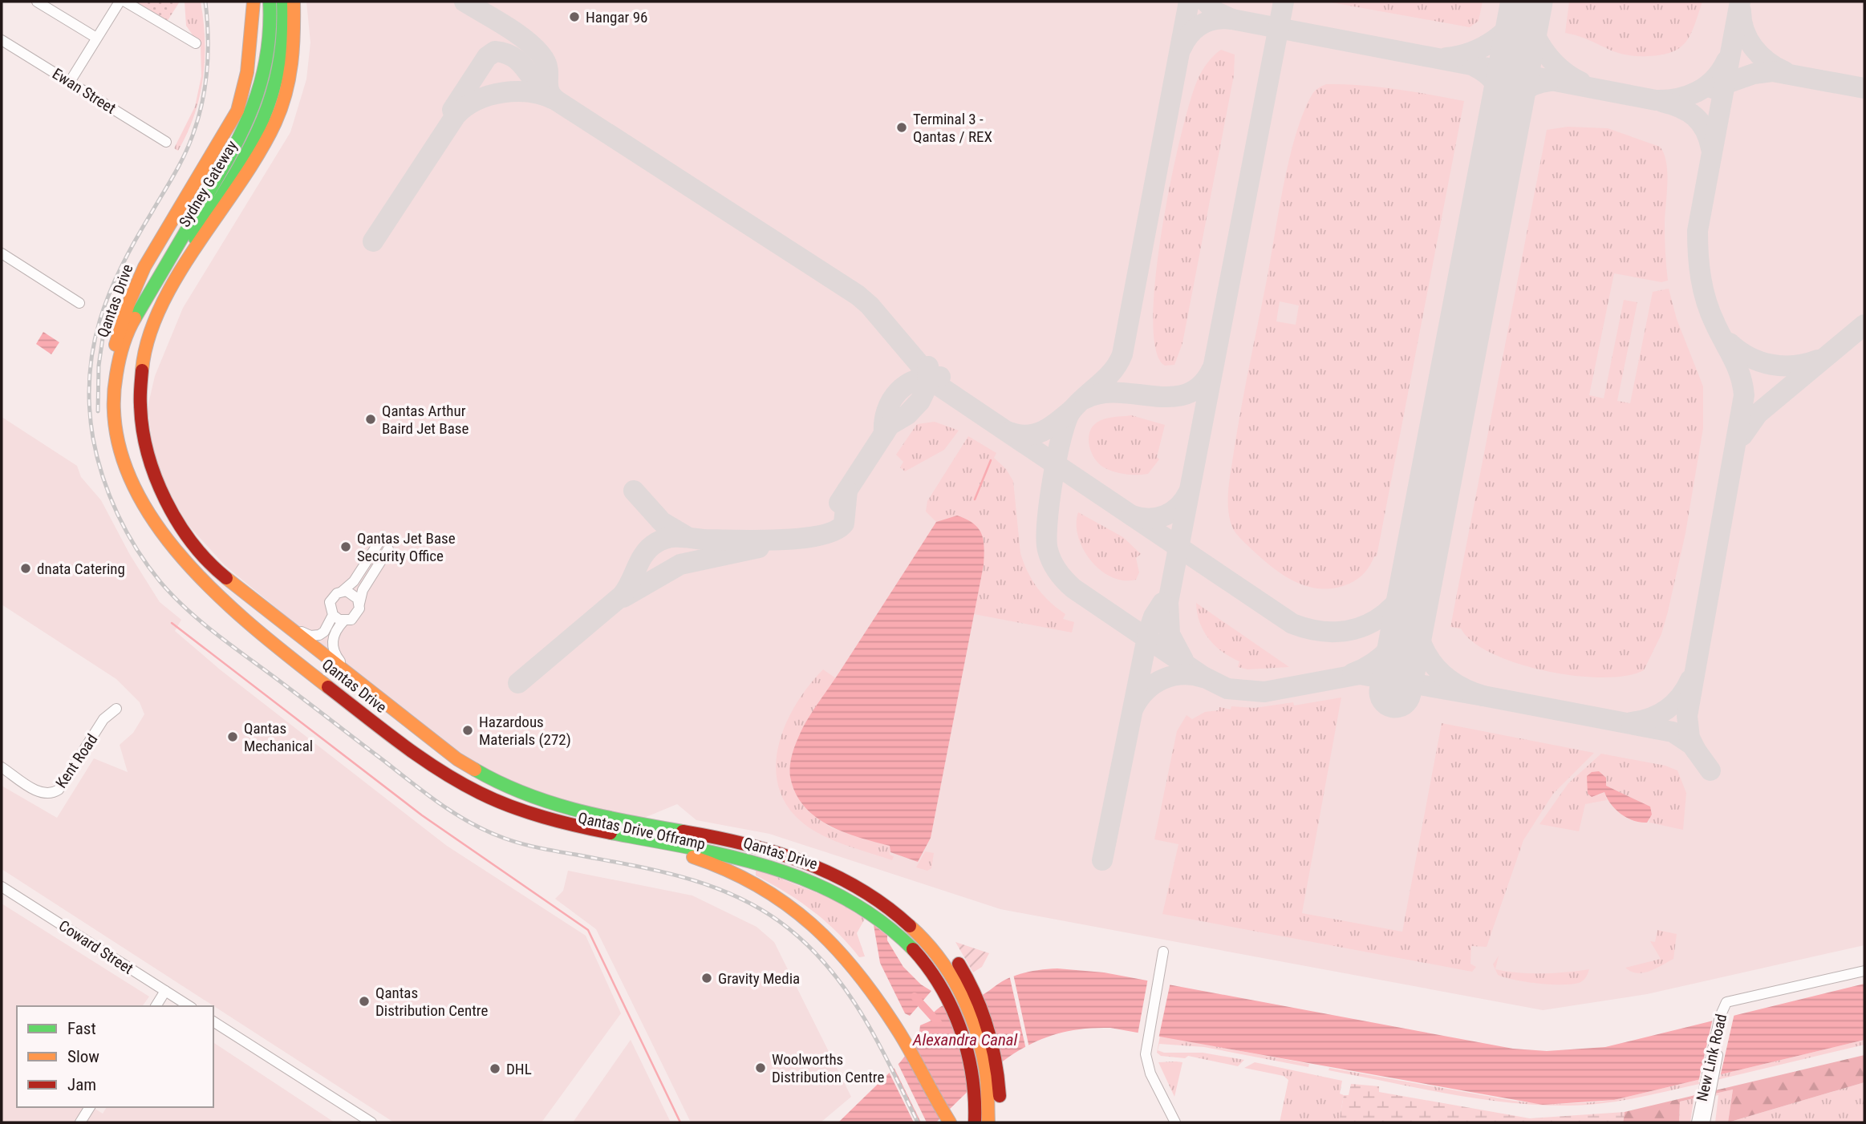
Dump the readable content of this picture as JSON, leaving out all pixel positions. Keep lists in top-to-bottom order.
{
  "streets": {
    "main road": ["Sydney Gateway", "Qantas Drive", "Qantas Drive Offramp"],
    "street": [
      "Ewan Street",
      "Kent Road",
      "Coward Street",
      "New Link Road"
    ]
  },
  "crossings": [
    ["Sydney Gateway", "Qantas Drive"],
    ["Qantas Drive", "Qantas Drive Offramp"]
  ],
  "water": ["Alexandra Canal"],
  "places": [
    "Hangar 96",
    "Terminal 3 - Qantas / REX",
    "Qantas Arthur Baird Jet Base",
    "Qantas Jet Base Security Office",
    "dnata Catering",
    "Hazardous Materials (272)",
    "Qantas Mechanical",
    "Gravity Media",
    "Qantas Distribution Centre",
    "Woolworths Distribution Centre",
    "DHL"
  ],
  "legend": ["Fast", "Slow", "Jam"]
}
